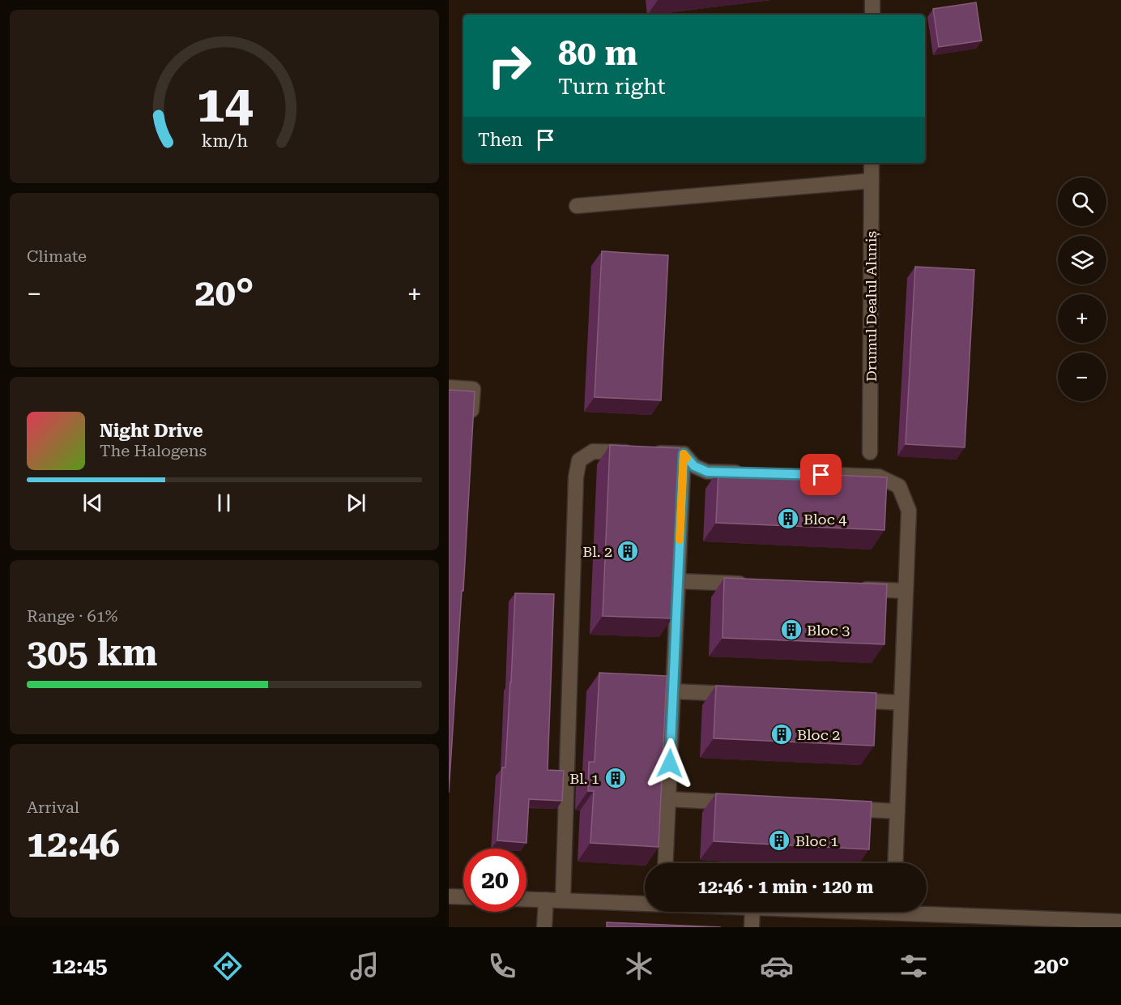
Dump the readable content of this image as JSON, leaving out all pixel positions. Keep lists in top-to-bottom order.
{
  "streets": {
    "street": ["Drumul Dealul Aluniș"]
  },
  "places": {
    "building": [
      "Bloc 4",
      "Bl. 2",
      "Bloc 3",
      "Bloc 2",
      "Bl. 1",
      "Bloc 1"
    ]
  },
  "page": {
    "turn": ["80 m", "Turn right"],
    "then": "Then",
    "map_buttons": ["+", "−"],
    "tile": [
      "Climate",
      ["Range · 61%", "305 km"],
      ["Arrival", "12:46"]
    ],
    "heat": ["−", "20°", "+"],
    "song": ["Night Drive", "The Halogens"],
    "limit": "20",
    "trip": "12:46 · 1 min · 120 m",
    "tabs": ["12:45", "20°"],
    "gauge": ["14", "km/h"]
  }
}
